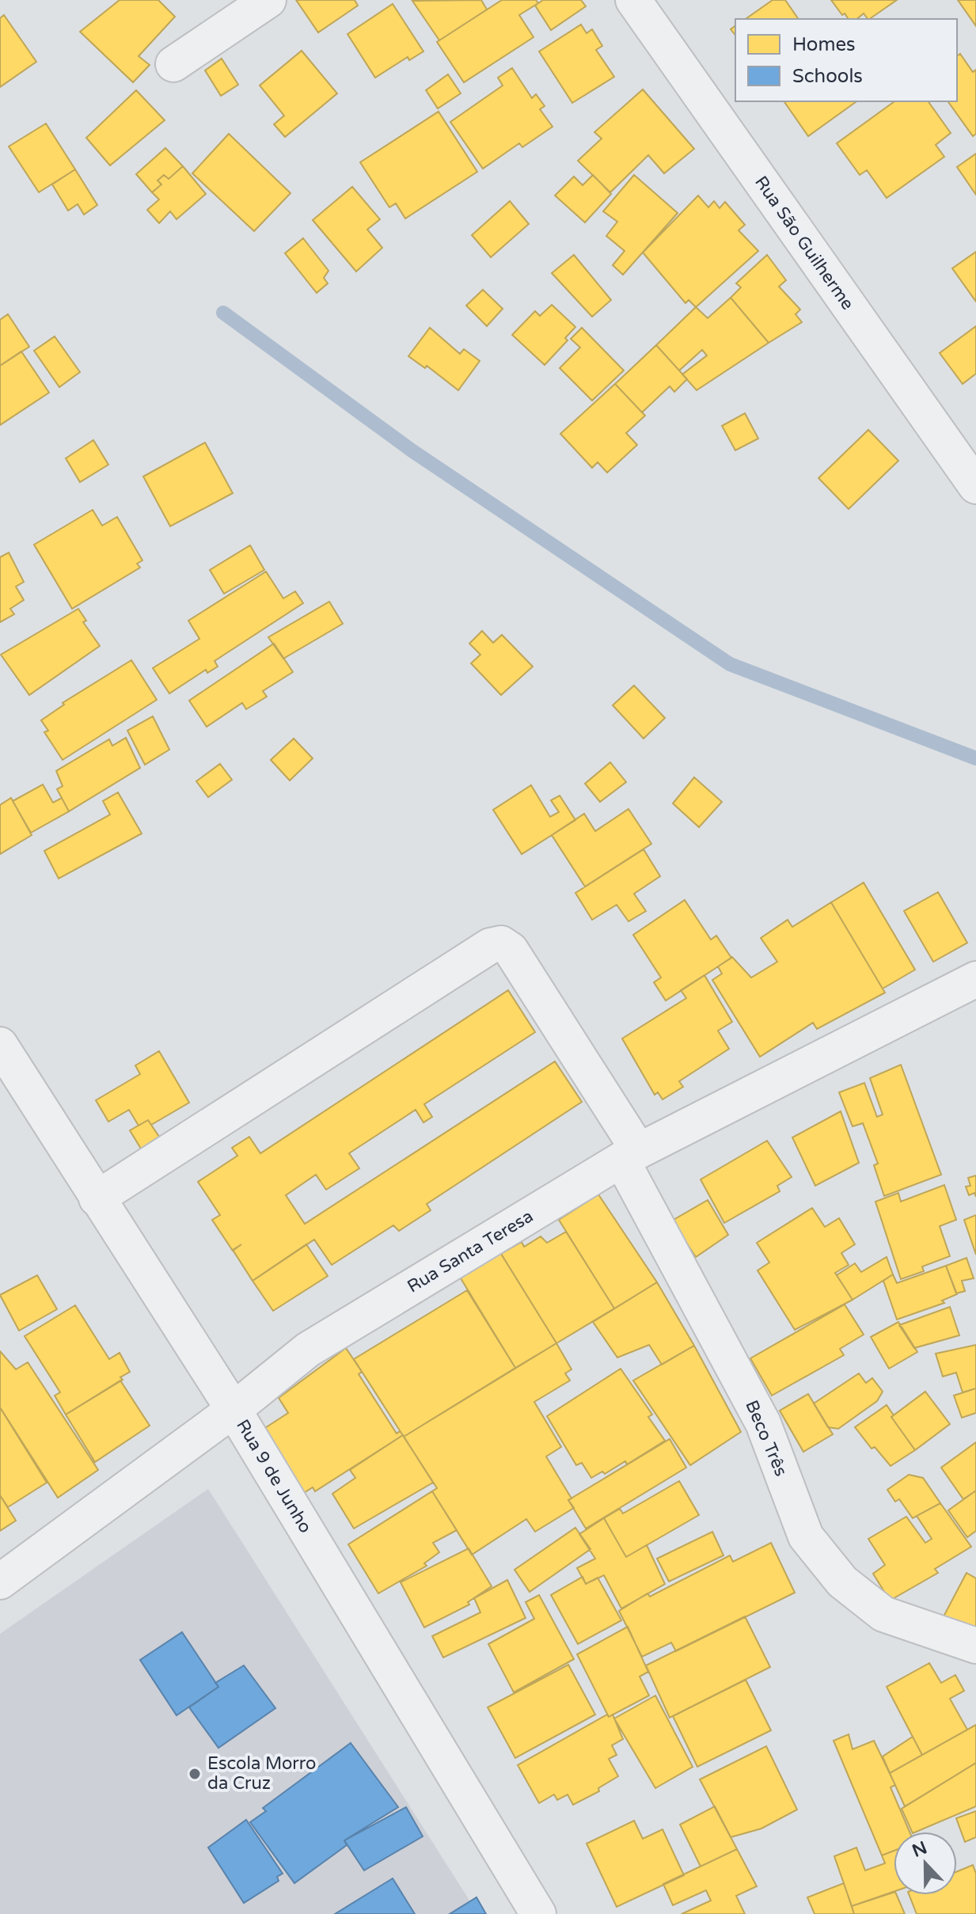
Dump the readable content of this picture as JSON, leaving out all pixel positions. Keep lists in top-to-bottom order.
{
  "streets": {
    "street": [
      "Rua São Guilherme",
      "Rua Santa Teresa",
      "Beco Três",
      "Rua 9 de Junho"
    ]
  },
  "crossings": [
    ["Rua Santa Teresa", "Beco Três"],
    ["Rua Santa Teresa", "Rua 9 de Junho"],
    ["Beco Três", "Rua 9 de Junho"]
  ],
  "places": ["Escola Morro da Cruz"],
  "legend": ["Homes", "Schools"],
  "north": "top"
}
